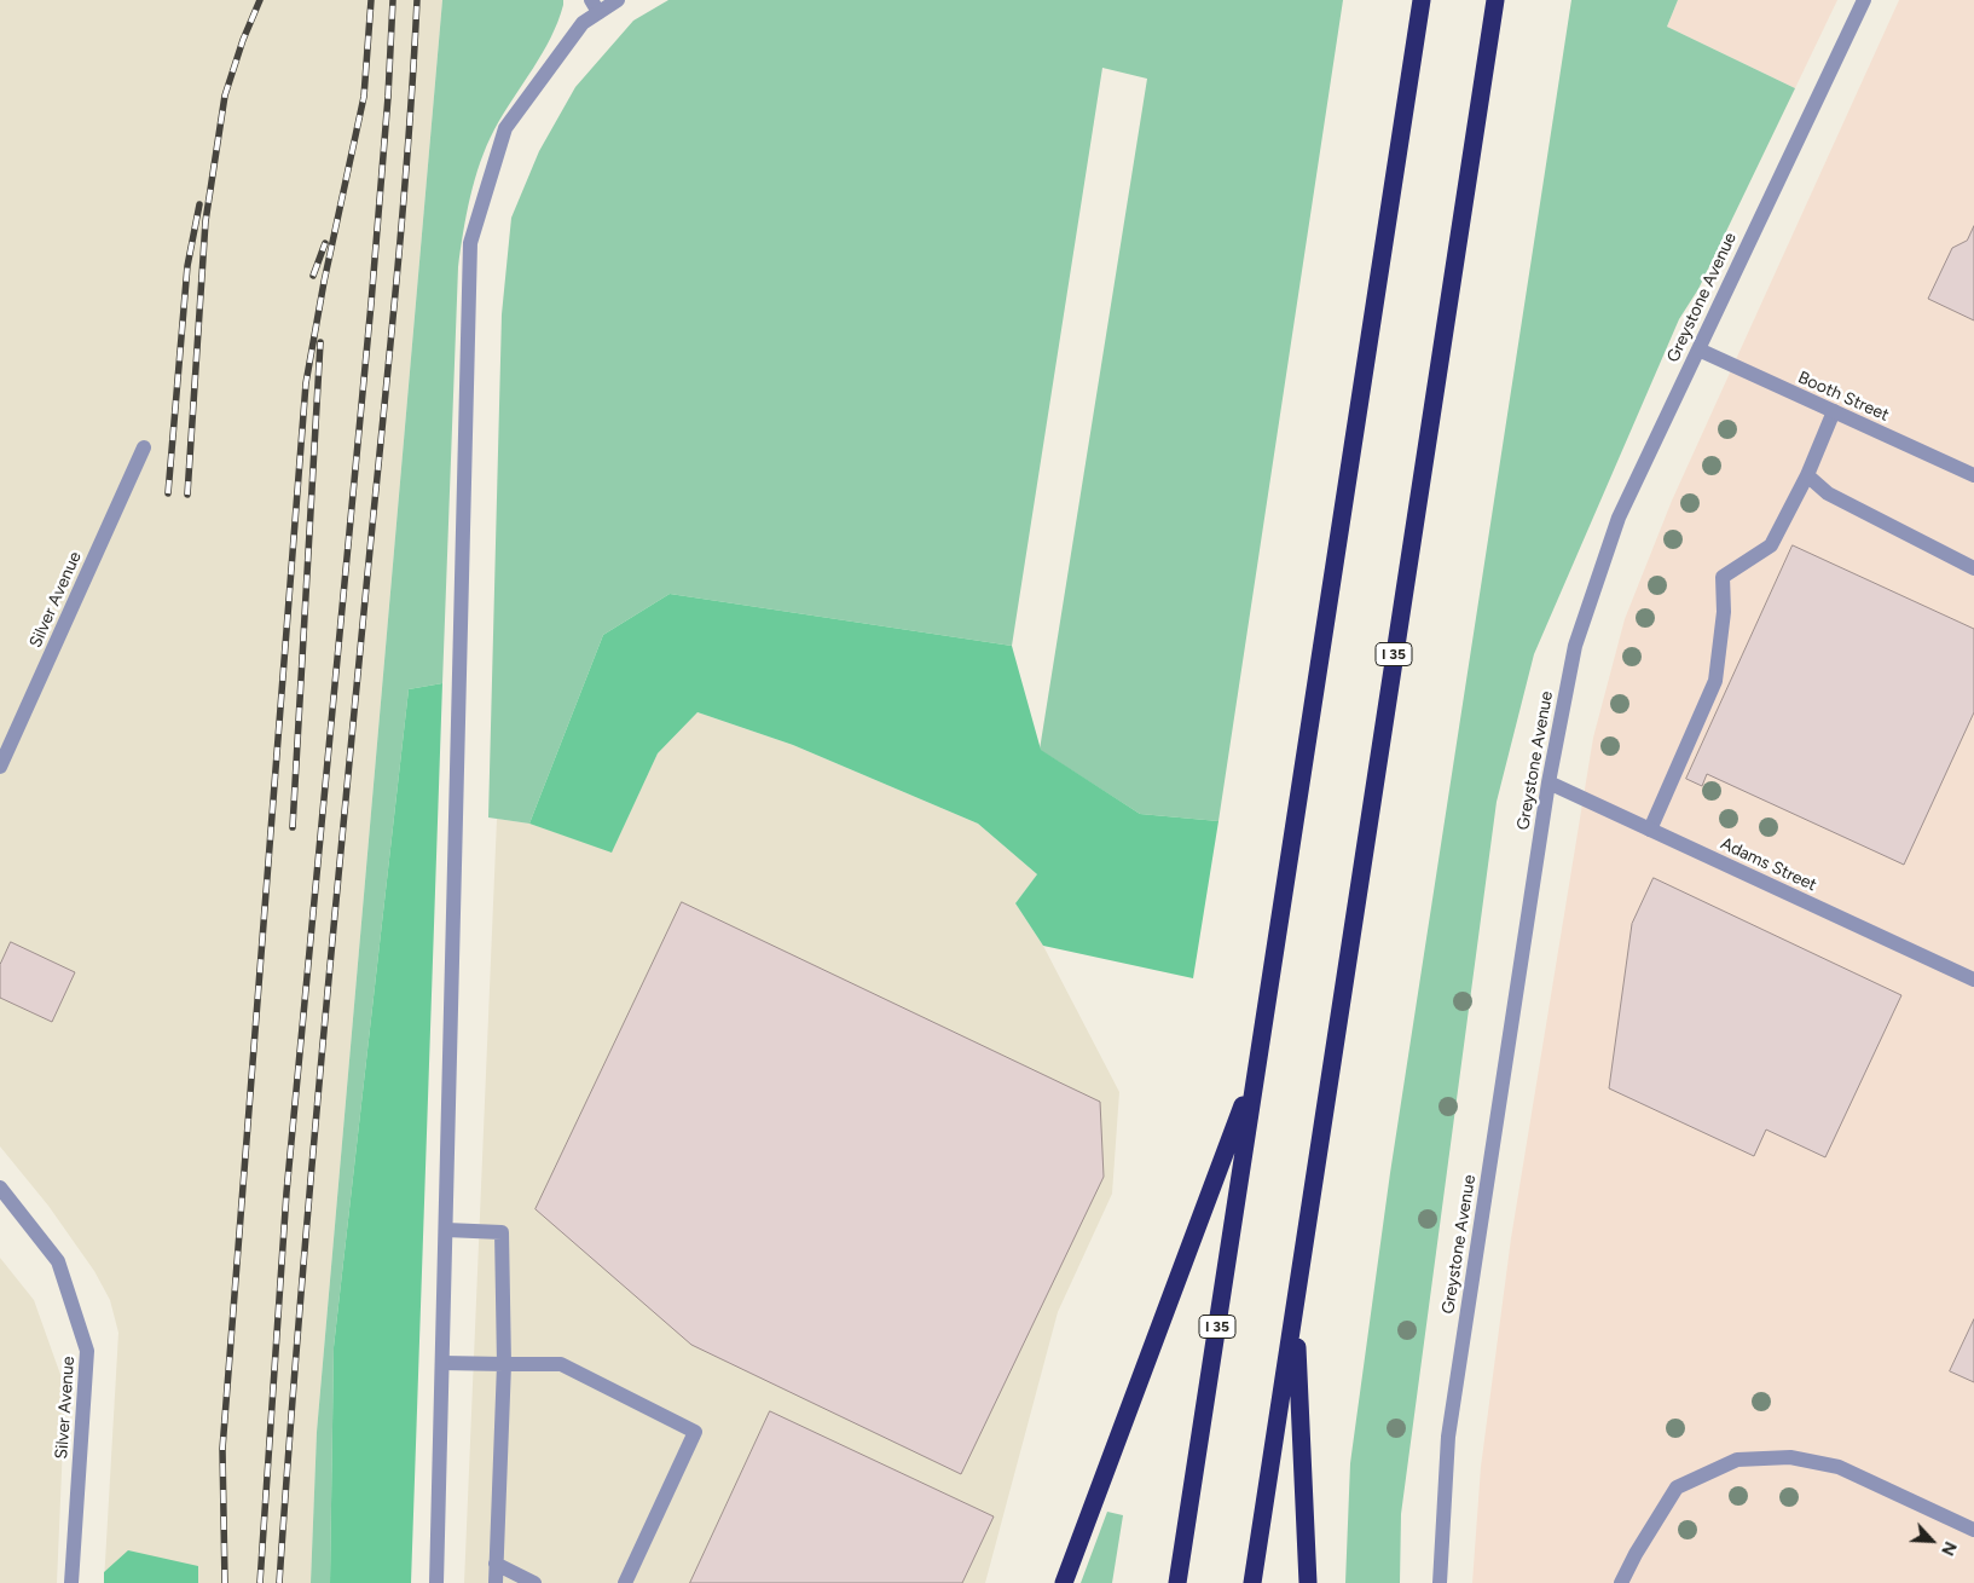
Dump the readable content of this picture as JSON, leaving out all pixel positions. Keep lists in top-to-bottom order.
{
  "streets": {
    "highway": ["I 35"],
    "street": [
      "Greystone Avenue",
      "Booth Street",
      "Silver Avenue",
      "Adams Street"
    ]
  },
  "crossings": [
    ["Greystone Avenue", "Booth Street"],
    ["Greystone Avenue", "Adams Street"]
  ],
  "north": "bottom right"
}
